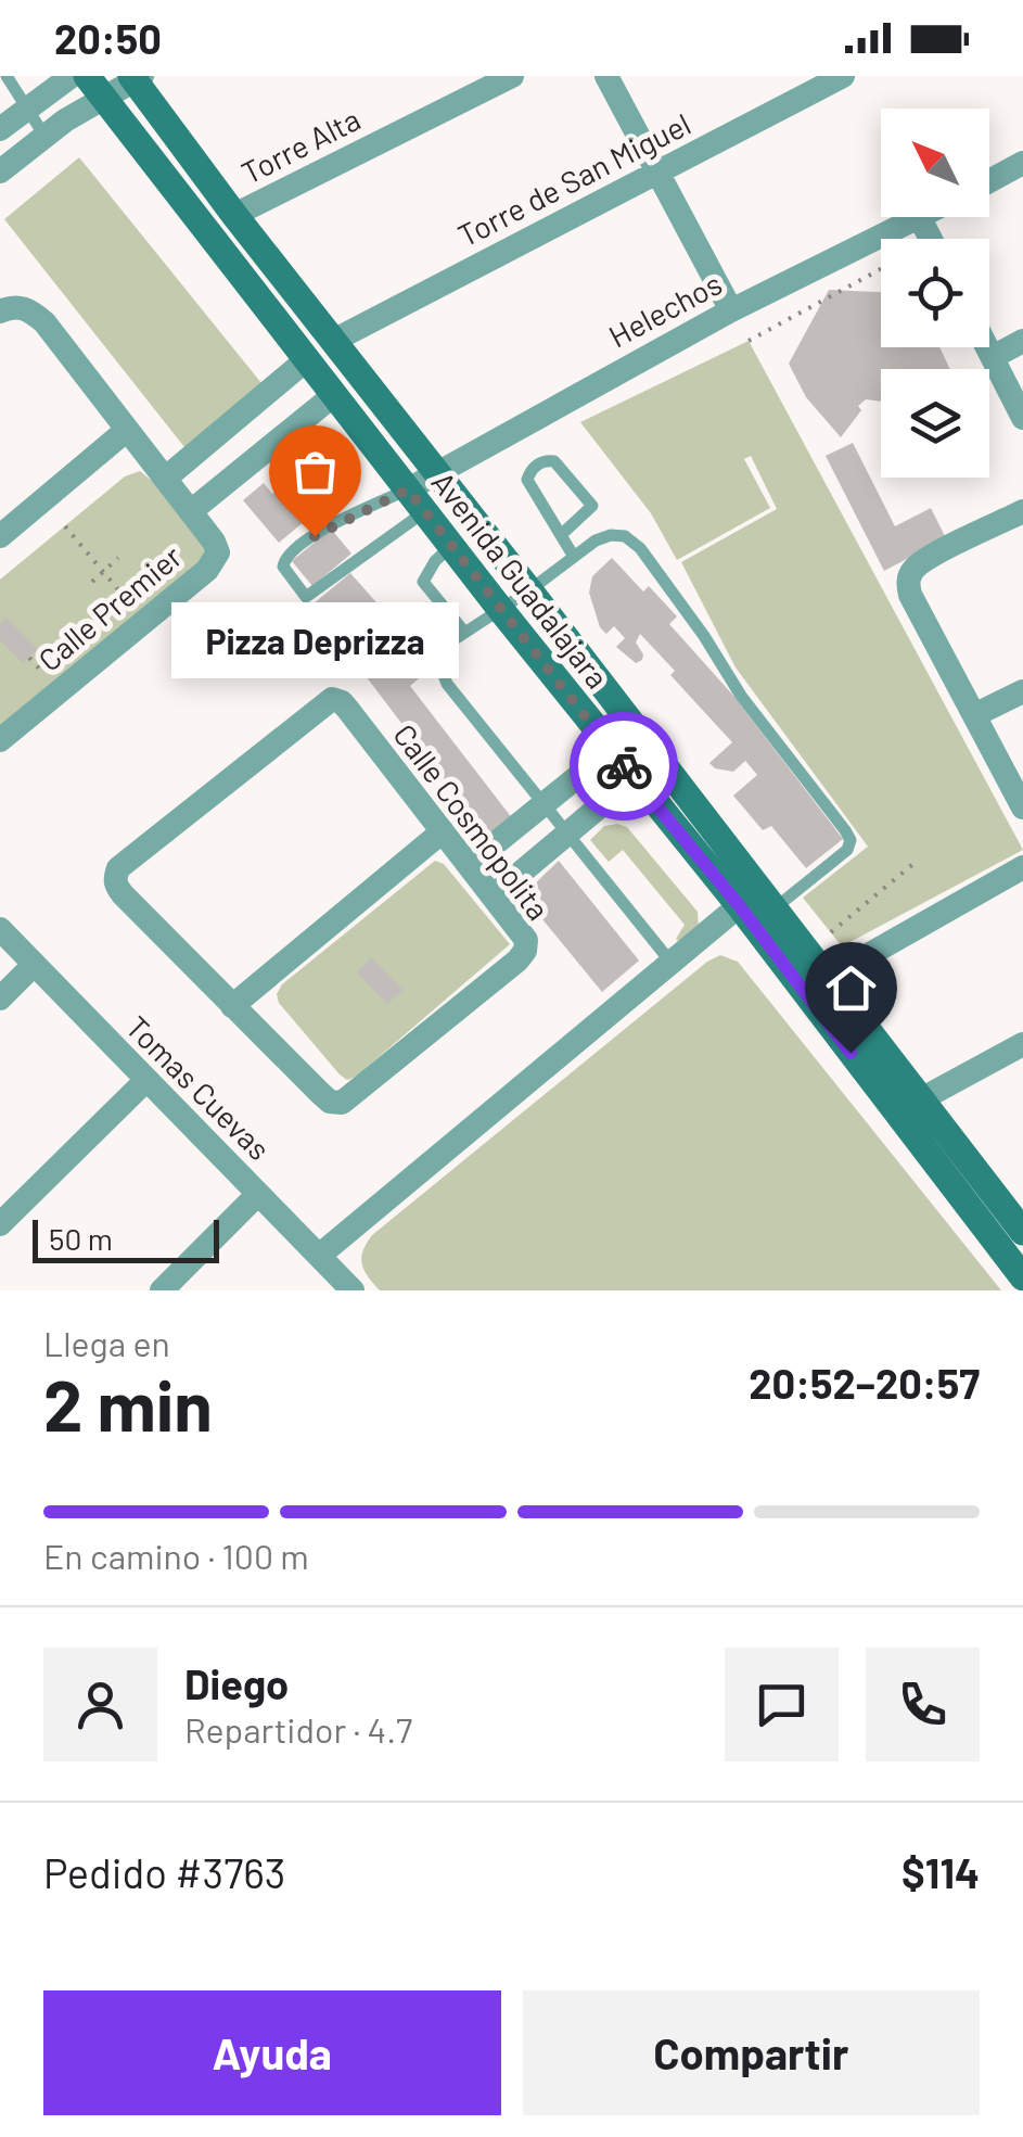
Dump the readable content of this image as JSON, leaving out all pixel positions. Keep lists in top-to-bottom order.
{
  "streets": {
    "main road": ["Avenida Guadalajara"],
    "street": [
      "Torre Alta",
      "Torre de San Miguel",
      "Helechos",
      "Calle Premier",
      "Calle Cosmopolita",
      "Tomas Cuevas"
    ]
  },
  "crossings": [
    ["Torre Alta", "Avenida Guadalajara"],
    ["Torre de San Miguel", "Avenida Guadalajara"],
    ["Helechos", "Avenida Guadalajara"],
    ["Avenida Guadalajara", "Calle Premier"]
  ],
  "places": ["Pizza Deprizza"],
  "scale_bar": "50 m",
  "north": "top left",
  "page": {
    "status": "20:50",
    "bubble": "Pizza Deprizza",
    "scale": "50 m",
    "heading": ["2 min", "Llega en", "20:52–20:57"],
    "panel": [
      "Diego",
      "Repartidor · 4.7",
      "Pedido #3763",
      "$114"
    ],
    "bar": "En camino · 100 m",
    "buttons": ["Ayuda", "Compartir"]
  }
}
